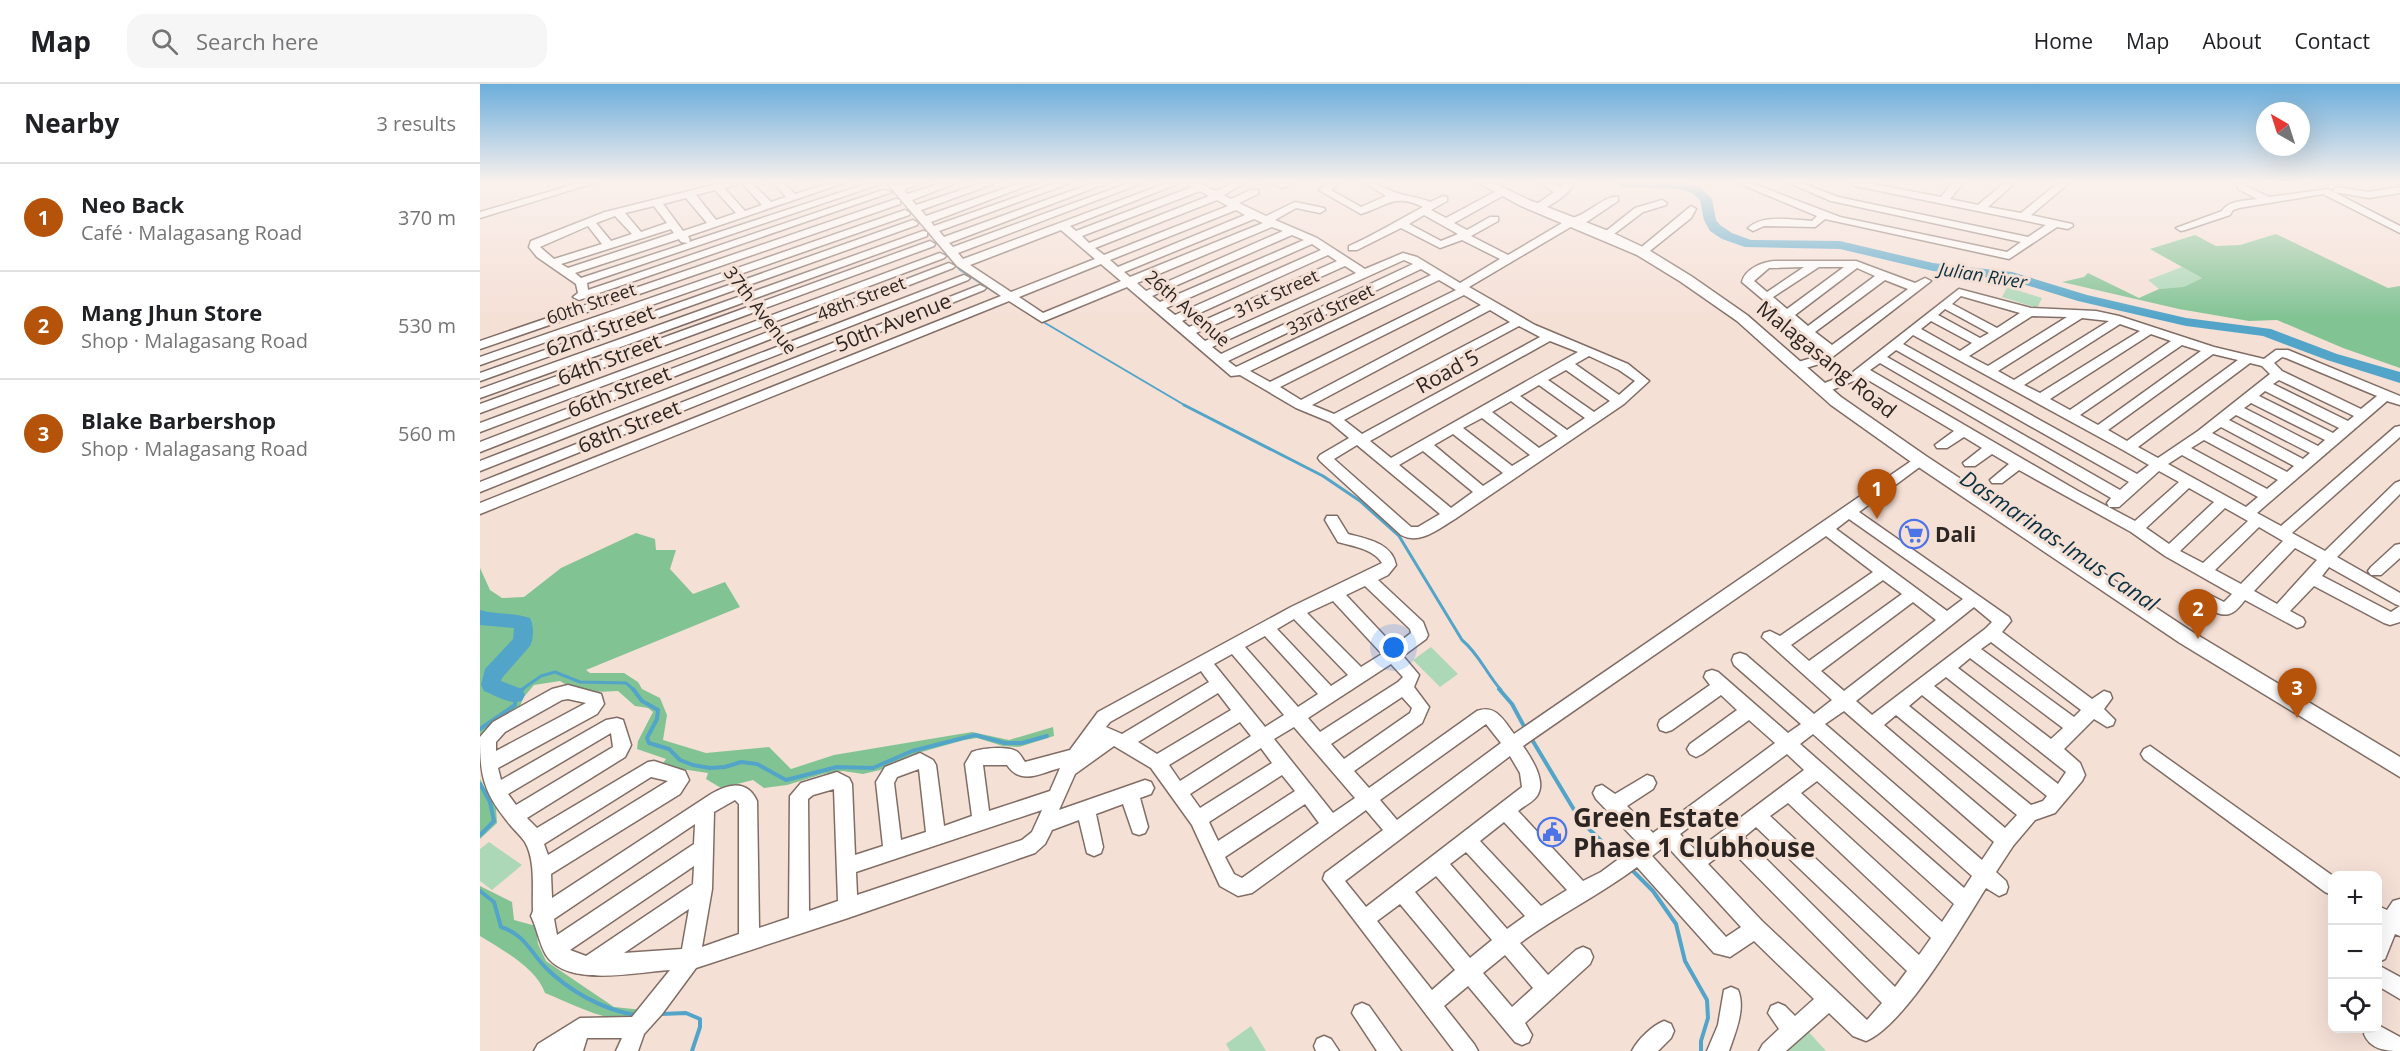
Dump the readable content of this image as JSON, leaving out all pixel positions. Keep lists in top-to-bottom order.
{
  "streets": {
    "main road": ["Malagasang Road"],
    "street": [
      "31st Street",
      "48th Street",
      "60th Street",
      "26th Avenue",
      "33rd Street",
      "37th Avenue",
      "50th Avenue",
      "62nd Street",
      "64th Street",
      "Road 5",
      "66th Street",
      "68th Street"
    ]
  },
  "crossings": [
    ["31st Street", "26th Avenue"],
    ["48th Street", "37th Avenue"],
    ["48th Street", "66th Street"],
    ["60th Street", "37th Avenue"],
    ["26th Avenue", "33rd Street"],
    ["26th Avenue", "50th Avenue"],
    ["26th Avenue", "Road 5"],
    ["37th Avenue", "50th Avenue"],
    ["37th Avenue", "62nd Street"],
    ["37th Avenue", "64th Street"],
    ["37th Avenue", "66th Street"],
    ["37th Avenue", "68th Street"],
    ["50th Avenue", "68th Street"]
  ],
  "water": ["Julian River", "Dasmarinas-Imus Canal"],
  "places": {
    "supermarket": ["Dali"],
    "public building": ["Green Estate Phase 1 Clubhouse"]
  },
  "north": "top left",
  "page": {
    "header": "Map",
    "search": "Search here",
    "nav": [
      "Home",
      "Map",
      "About",
      "Contact"
    ],
    "heading": ["Nearby", "3 results"],
    "list": [
      {
        "mark": "1",
        "name": "Neo Back",
        "note": "Café · Malagasang Road",
        "value": "370 m"
      },
      {
        "mark": "2",
        "name": "Mang Jhun Store",
        "note": "Shop · Malagasang Road",
        "value": "530 m"
      },
      {
        "mark": "3",
        "name": "Blake Barbershop",
        "note": "Shop · Malagasang Road",
        "value": "560 m"
      }
    ],
    "pins": ["1", "2", "3"],
    "map_buttons": ["+", "−"]
  }
}
